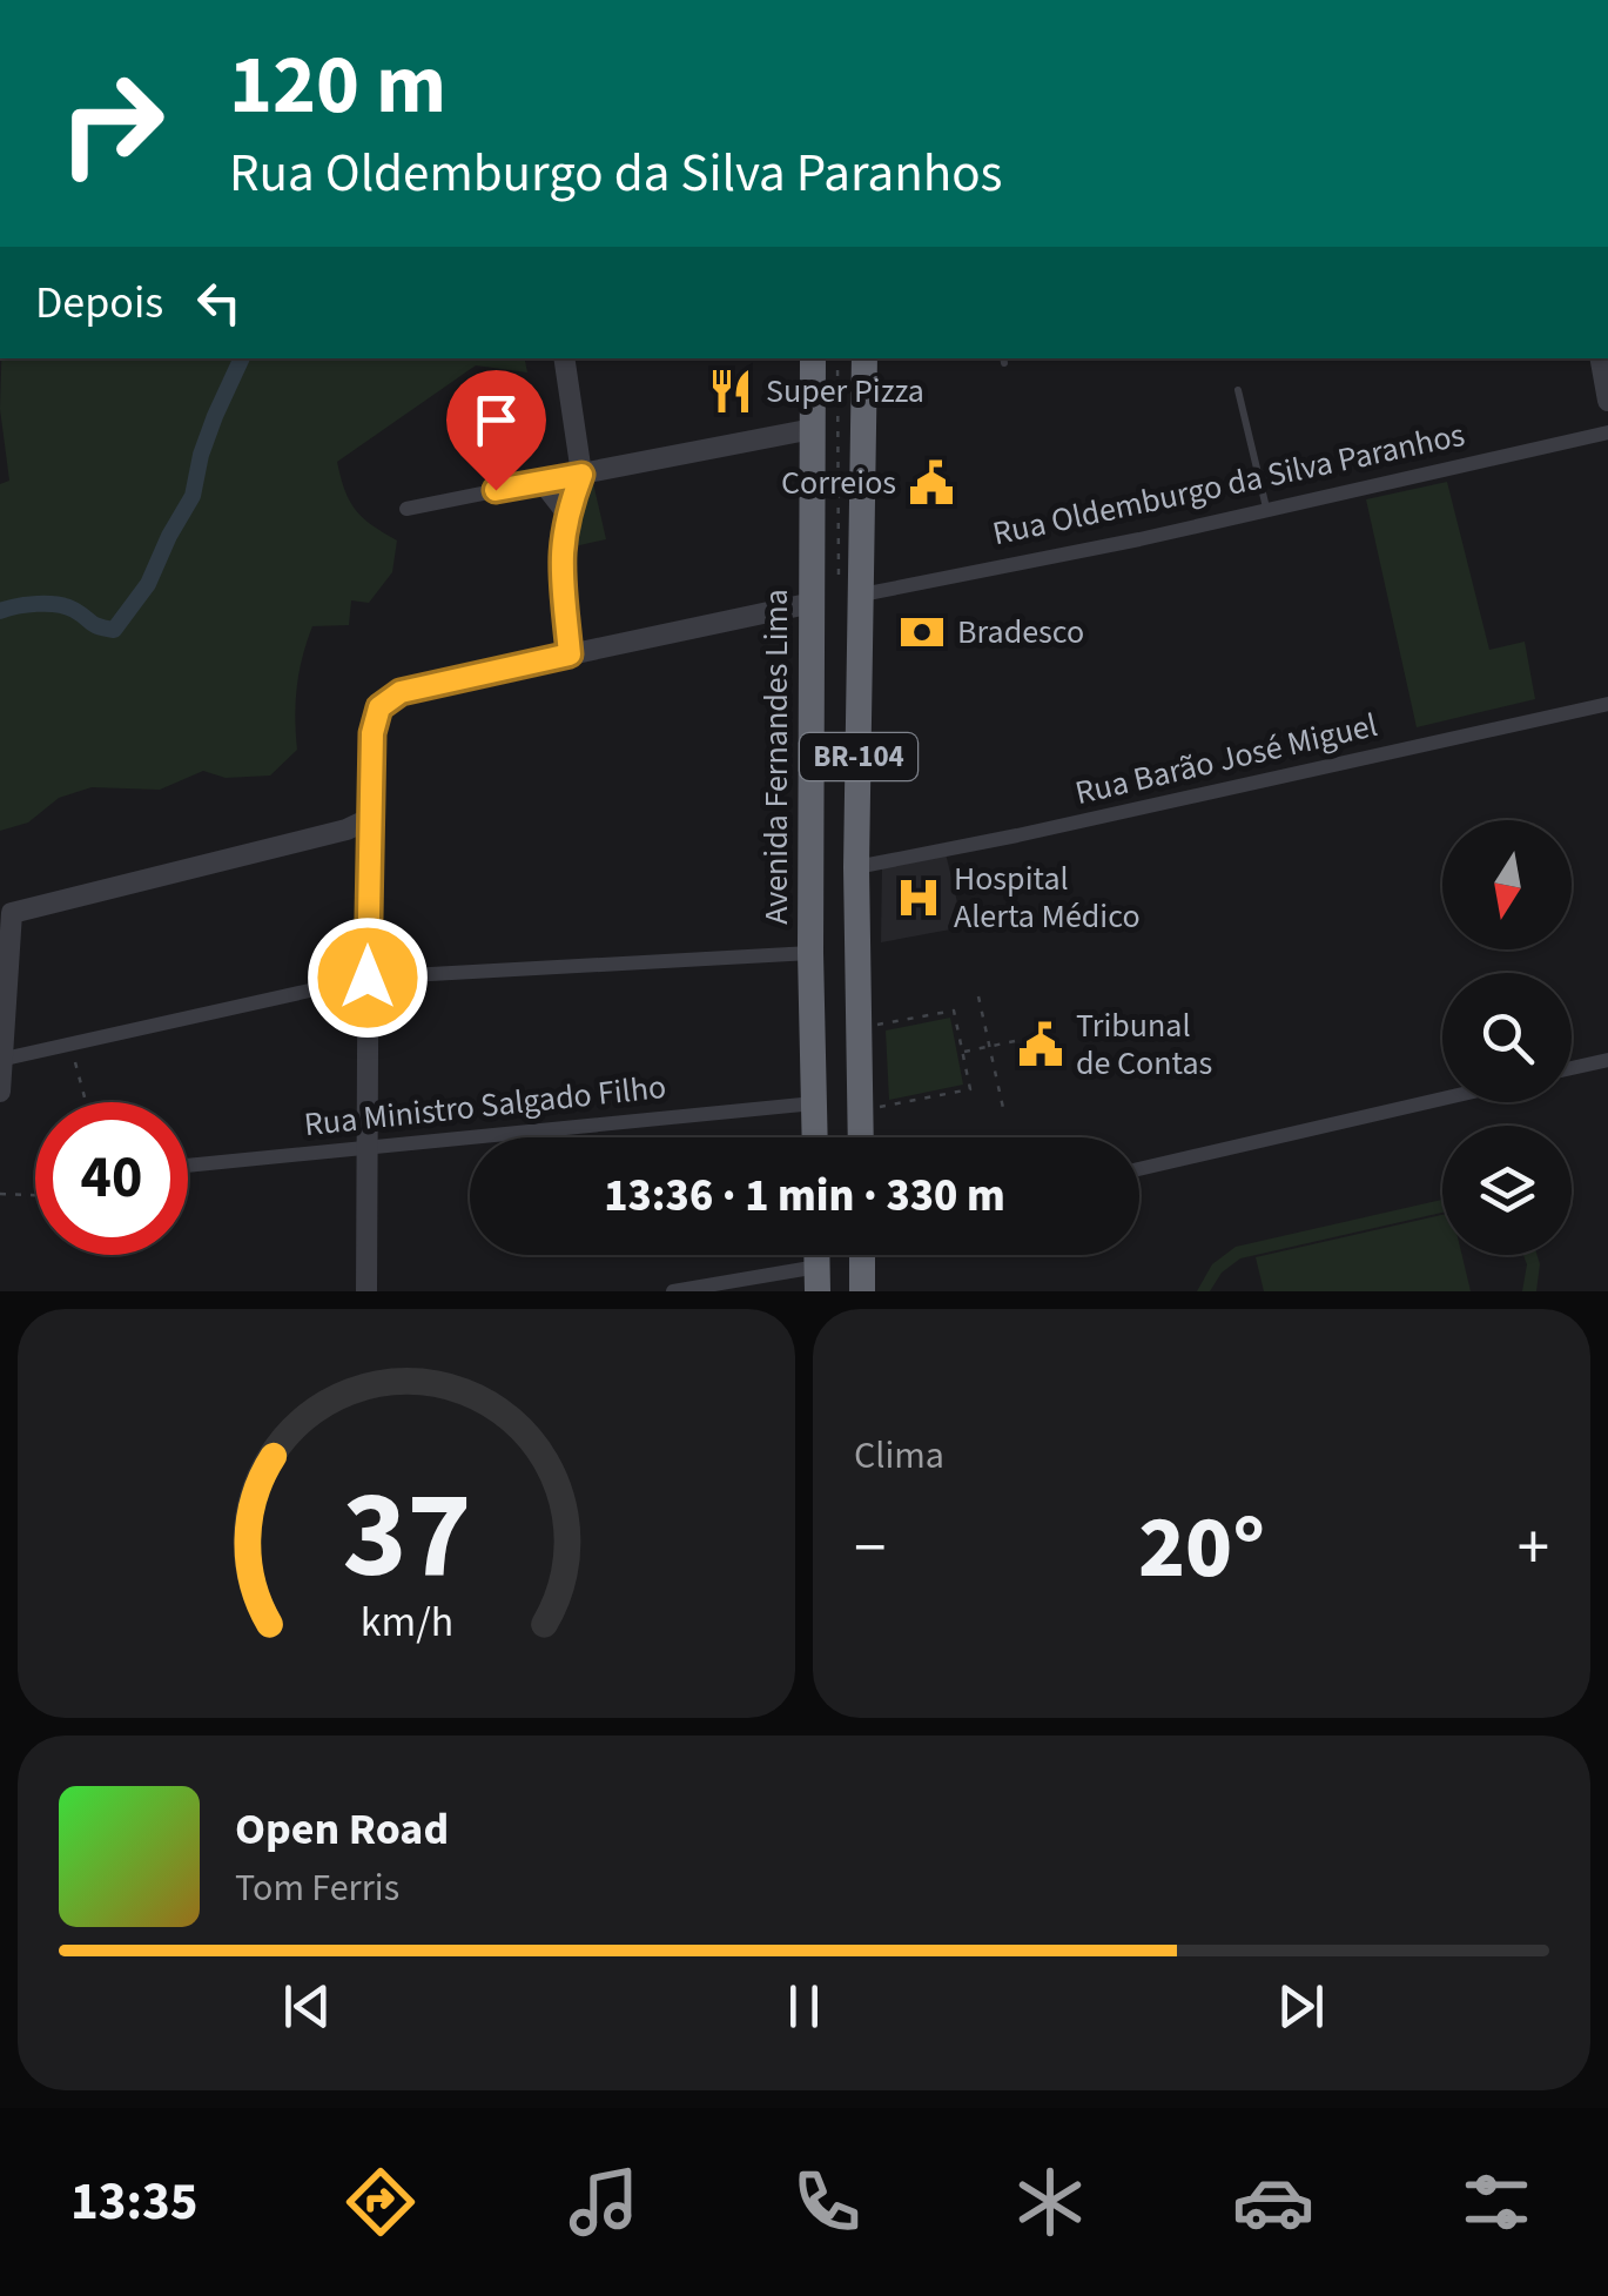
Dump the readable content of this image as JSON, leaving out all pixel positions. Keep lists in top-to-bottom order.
{
  "streets": {
    "highway": ["Avenida Fernandes Lima", "BR-104"],
    "street": ["Rua Oldemburgo da Silva Paranhos", "Rua Barão José Miguel", "Rua Ministro Salgado Filho"]
  },
  "crossings": [
    ["Rua Oldemburgo da Silva Paranhos", "BR-104"],
    ["Avenida Fernandes Lima", "Rua Ministro Salgado Filho"],
    ["BR-104", "Rua Barão José Miguel"]
  ],
  "places": {
    "restaurant": ["Super Pizza"],
    "public building": ["Correios", "Tribunal de Contas"],
    "bank": ["Bradesco"],
    "hospital": ["Hospital Alerta Médico"]
  },
  "north": "bottom",
  "page": {
    "turn": ["120 m", "Rua Oldemburgo da Silva Paranhos"],
    "then": "Depois",
    "limit": "40",
    "trip": "13:36 · 1 min · 330 m",
    "tile": "Clima",
    "heat": ["−", "20°", "+"],
    "song": ["Open Road", "Tom Ferris"],
    "tabs": "13:35",
    "gauge": ["37", "km/h"]
  }
}
